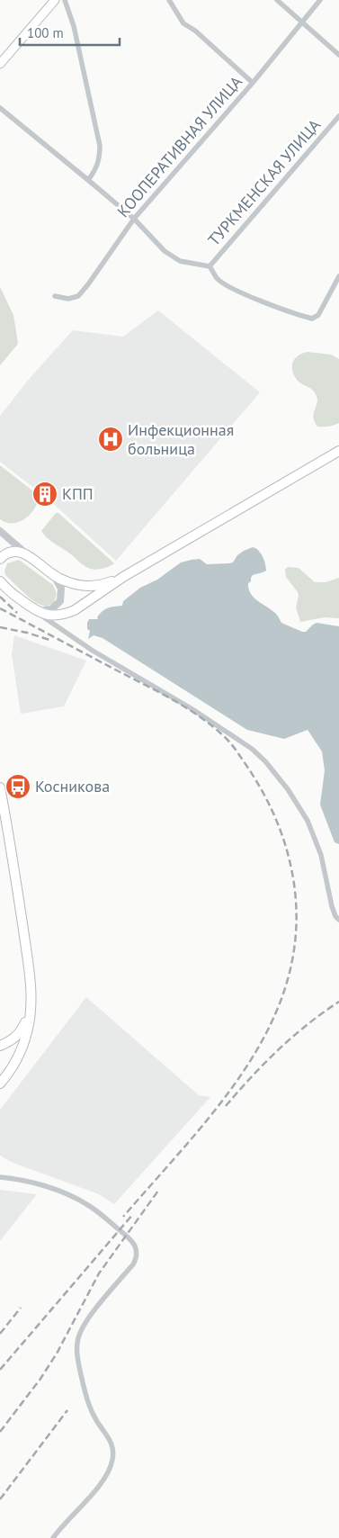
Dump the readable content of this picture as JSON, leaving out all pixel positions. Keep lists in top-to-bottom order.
{
  "streets": {
    "street": ["КООПЕРАТИВНАЯ УЛИЦА", "ТУРКМЕНСКАЯ УЛИЦА"]
  },
  "places": {
    "hospital": ["Инфекционная больница"],
    "building": ["КПП"],
    "bus stop": ["Косникова"]
  },
  "scale_bar": "100 m"
}
